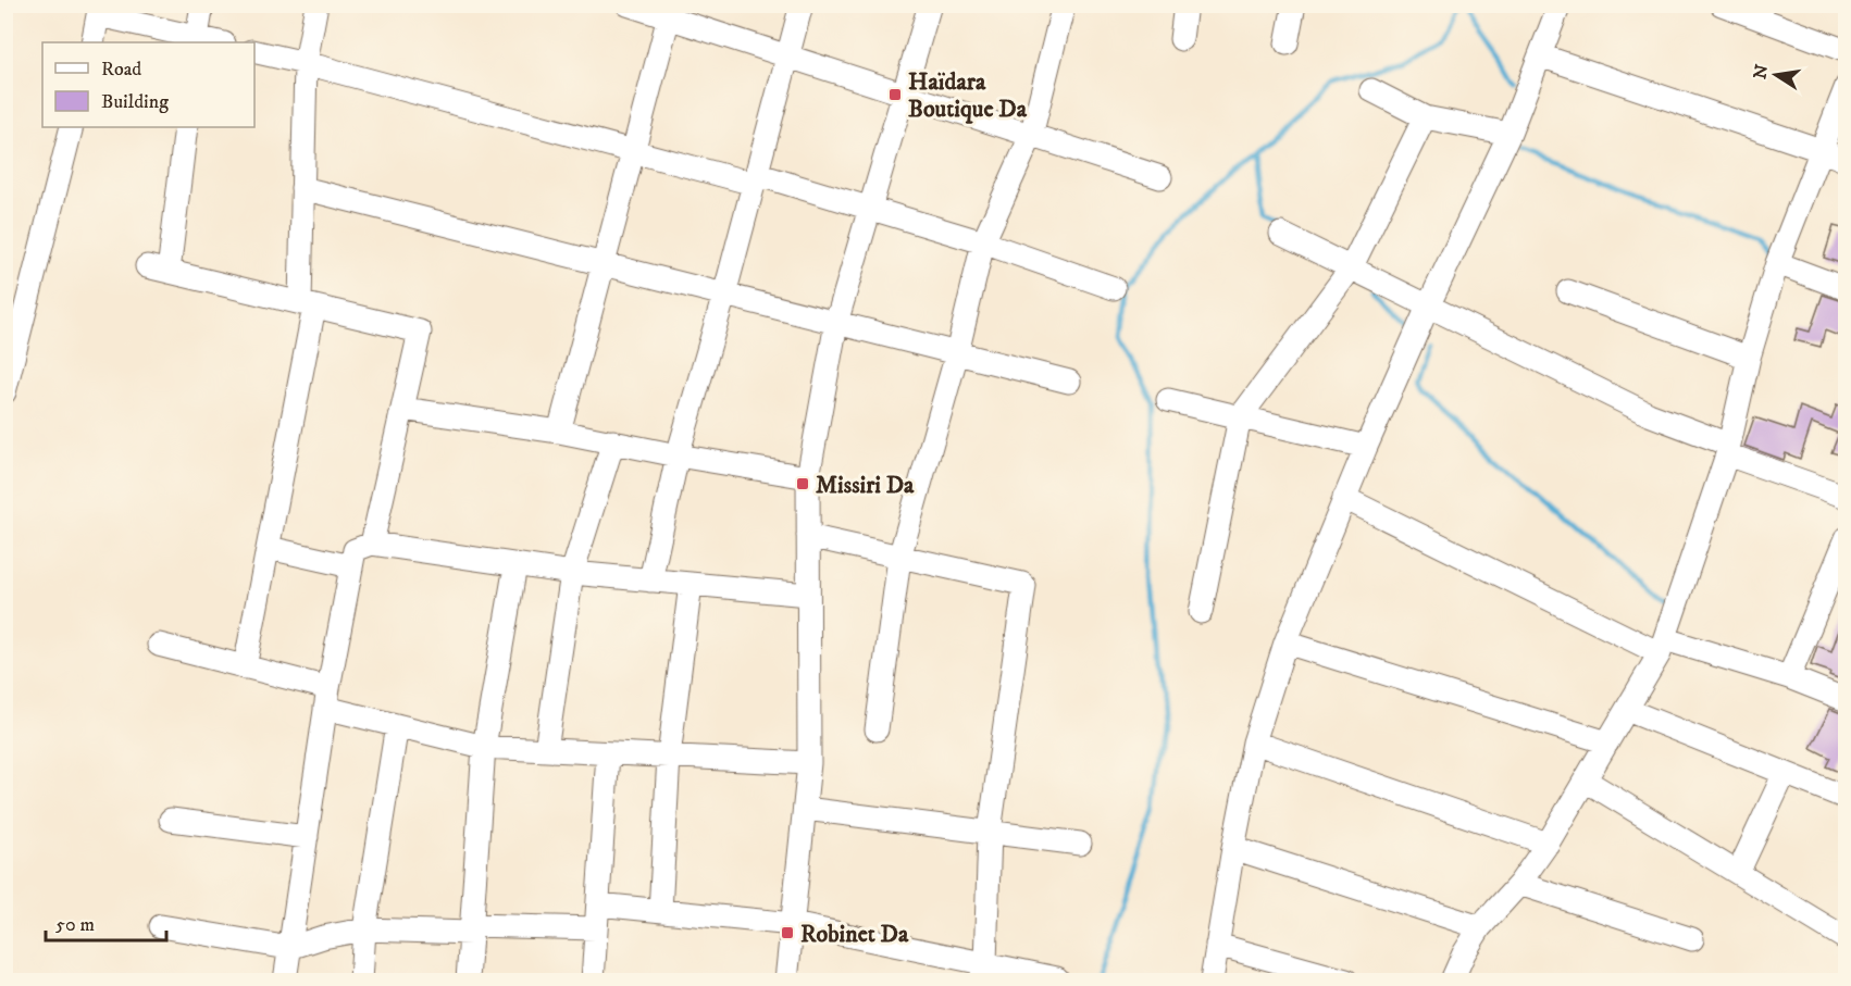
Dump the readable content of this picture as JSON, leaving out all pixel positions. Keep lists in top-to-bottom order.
{
  "places": {
    "transit": ["Haïdara Boutique Da", "Missiri Da", "Robinet Da"]
  },
  "legend": ["Road", "Building"],
  "scale_bar": "50 m",
  "north": "left"
}
